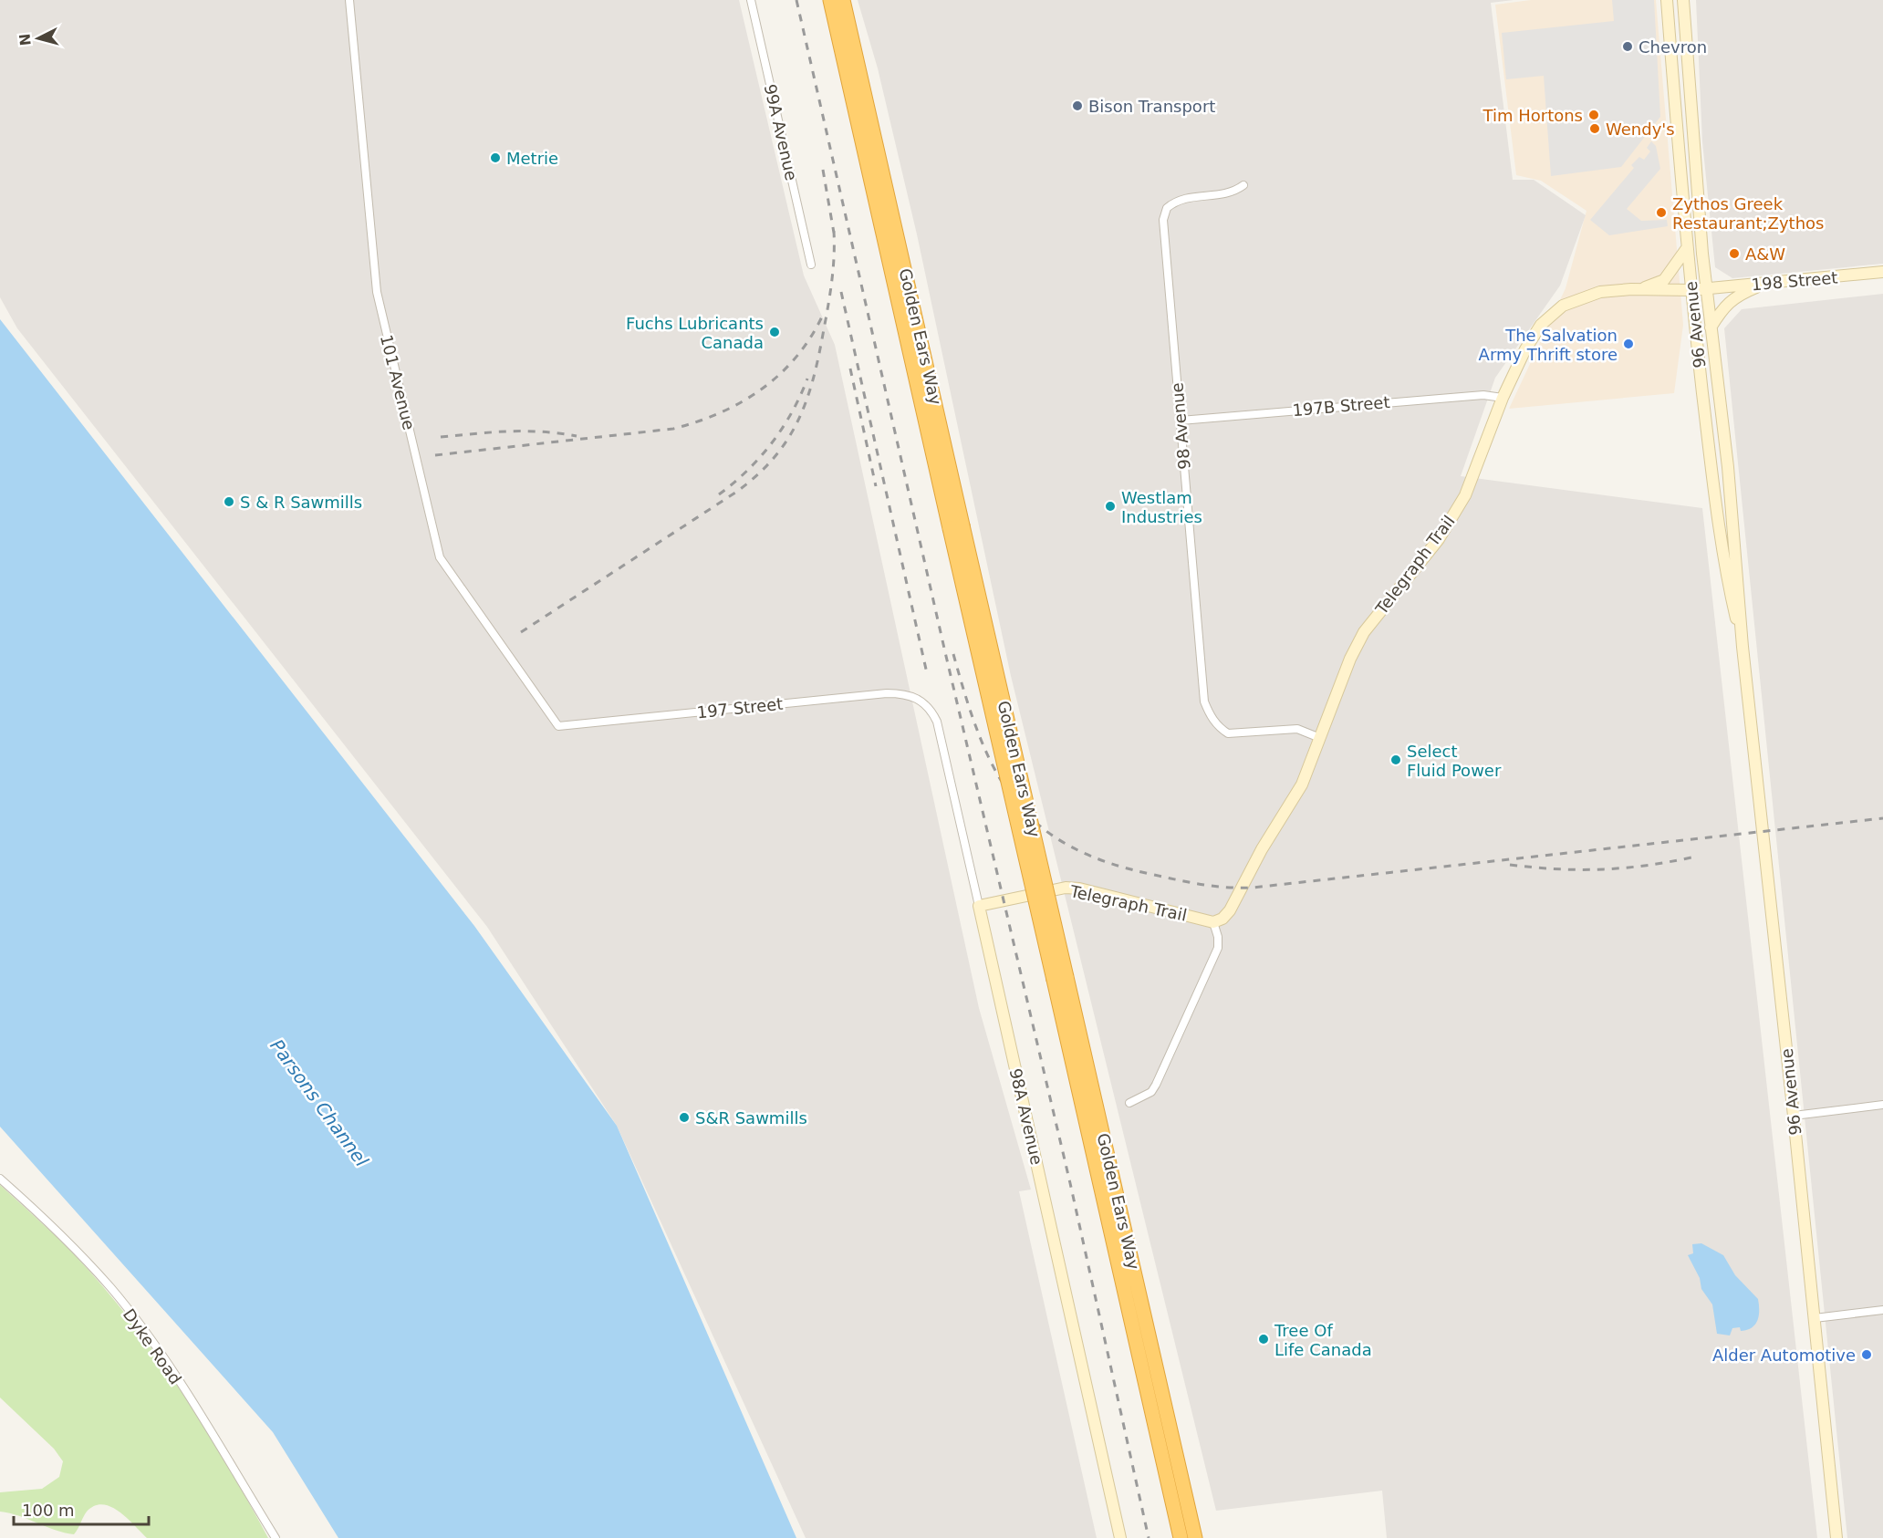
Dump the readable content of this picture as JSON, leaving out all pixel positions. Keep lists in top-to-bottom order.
{
  "streets": {
    "highway": ["Golden Ears Way"],
    "main road": [
      "198 Street",
      "96 Avenue",
      "Telegraph Trail",
      "98A Avenue"
    ],
    "street": [
      "99A Avenue",
      "101 Avenue",
      "197B Street",
      "98 Avenue",
      "197 Street",
      "Dyke Road"
    ]
  },
  "crossings": [
    ["198 Street", "96 Avenue"],
    ["198 Street", "Telegraph Trail"],
    ["96 Avenue", "Telegraph Trail"],
    ["101 Avenue", "197 Street"],
    ["197B Street", "98 Avenue"],
    ["197B Street", "Telegraph Trail"],
    ["98 Avenue", "Telegraph Trail"],
    ["Telegraph Trail", "98A Avenue"],
    ["197 Street", "98A Avenue"]
  ],
  "water": ["Parsons Channel"],
  "places": [
    "Chevron",
    "Bison Transport",
    "Tim Hortons",
    "Wendy's",
    "Metrie",
    "Zythos Greek Restaurant;Zythos",
    "A&W",
    "Fuchs Lubricants Canada",
    "The Salvation Army Thrift store",
    "S & R Sawmills",
    "Westlam Industries",
    "Select Fluid Power",
    "S&R Sawmills",
    "Tree Of Life Canada",
    "Alder Automotive"
  ],
  "scale_bar": "100 m",
  "north": "left"
}
